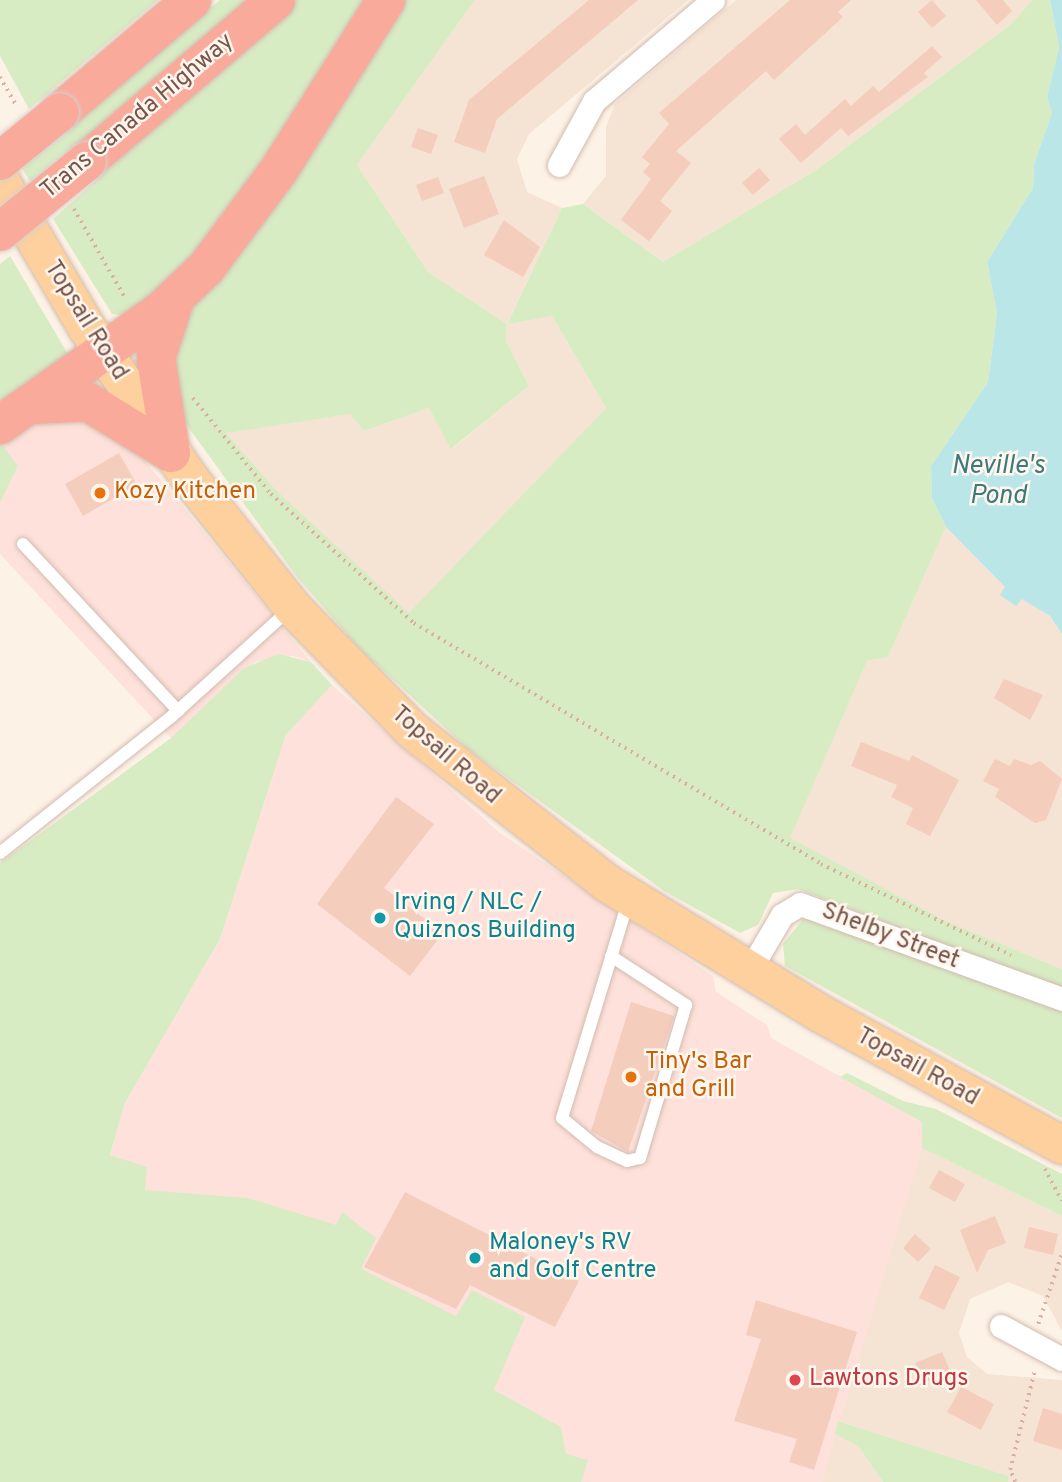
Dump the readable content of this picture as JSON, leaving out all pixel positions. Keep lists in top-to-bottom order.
{
  "streets": {
    "highway": ["Trans Canada Highway"],
    "main road": ["Topsail Road"],
    "street": ["Shelby Street"]
  },
  "crossings": [
    ["Topsail Road", "Shelby Street"]
  ],
  "water": ["Neville's Pond"],
  "places": [
    "Kozy Kitchen",
    "Irving / NLC / Quiznos Building",
    "Tiny's Bar and Grill",
    "Maloney's RV and Golf Centre",
    "Lawtons Drugs"
  ]
}
